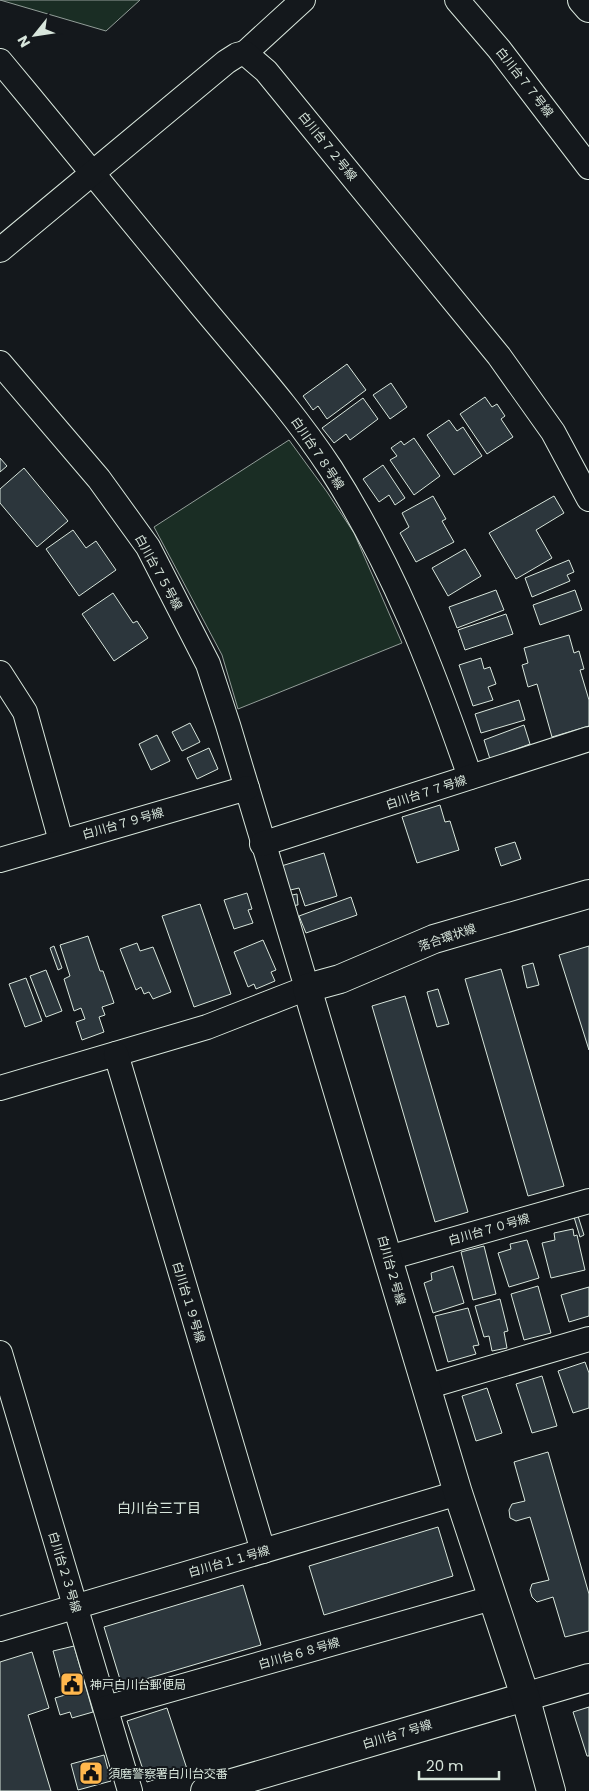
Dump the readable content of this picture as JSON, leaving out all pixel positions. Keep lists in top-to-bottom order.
{
  "streets": {
    "street": [
      "白川台７７号線",
      "白川台７２号線",
      "白川台７８号線",
      "白川台７５号線",
      "白川台７９号線",
      "落合環状線",
      "白川台７０号線",
      "白川台２号線",
      "白川台１９号線",
      "白川台１１号線",
      "白川台２３号線",
      "白川台６８号線",
      "白川台７号線"
    ]
  },
  "crossings": [
    ["白川台７７号線", "白川台７８号線"],
    ["白川台７７号線", "白川台７５号線"],
    ["白川台７７号線", "白川台２号線"],
    ["白川台７５号線", "白川台７９号線"],
    ["白川台７５号線", "白川台２号線"],
    ["落合環状線", "白川台２号線"],
    ["白川台７０号線", "白川台２号線"],
    ["白川台２号線", "白川台１１号線"],
    ["白川台２号線", "白川台６８号線"],
    ["白川台２号線", "白川台７号線"],
    ["白川台１９号線", "白川台１１号線"],
    ["白川台１１号線", "白川台２３号線"],
    ["白川台２３号線", "白川台６８号線"]
  ],
  "districts": ["白川台三丁目"],
  "places": {
    "public building": ["神戸白川台郵便局", "須磨警察署白川台交番"]
  },
  "scale_bar": "20 m",
  "north": "bottom left"
}
